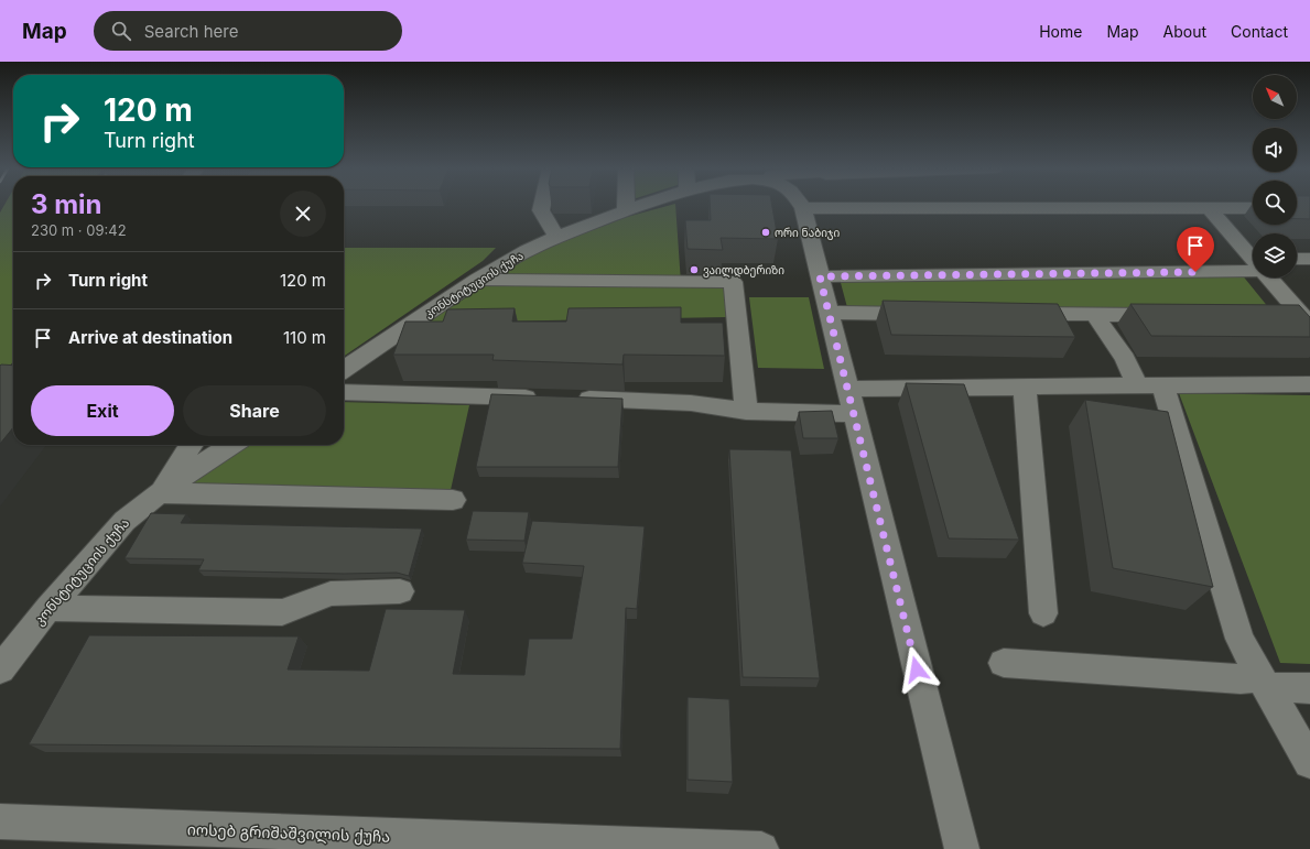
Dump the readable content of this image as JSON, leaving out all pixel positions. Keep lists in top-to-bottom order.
{
  "streets": {
    "street": ["კონსტიტუციის ქუჩა", "იოსებ გრიშაშვილის ქუჩა"]
  },
  "places": ["ორი ნაბიჯი", "ვაილდბერიზი"],
  "north": "top left",
  "page": {
    "header": "Map",
    "search": "Search here",
    "nav": [
      "Home",
      "Map",
      "About",
      "Contact"
    ],
    "turn": ["120 m", "Turn right"],
    "heading": ["3 min", "230 m · 09:42"],
    "list": [
      {
        "name": "Turn right",
        "value": "120 m"
      },
      {
        "name": "Arrive at destination",
        "value": "110 m"
      }
    ],
    "buttons": ["Exit", "Share"]
  }
}
